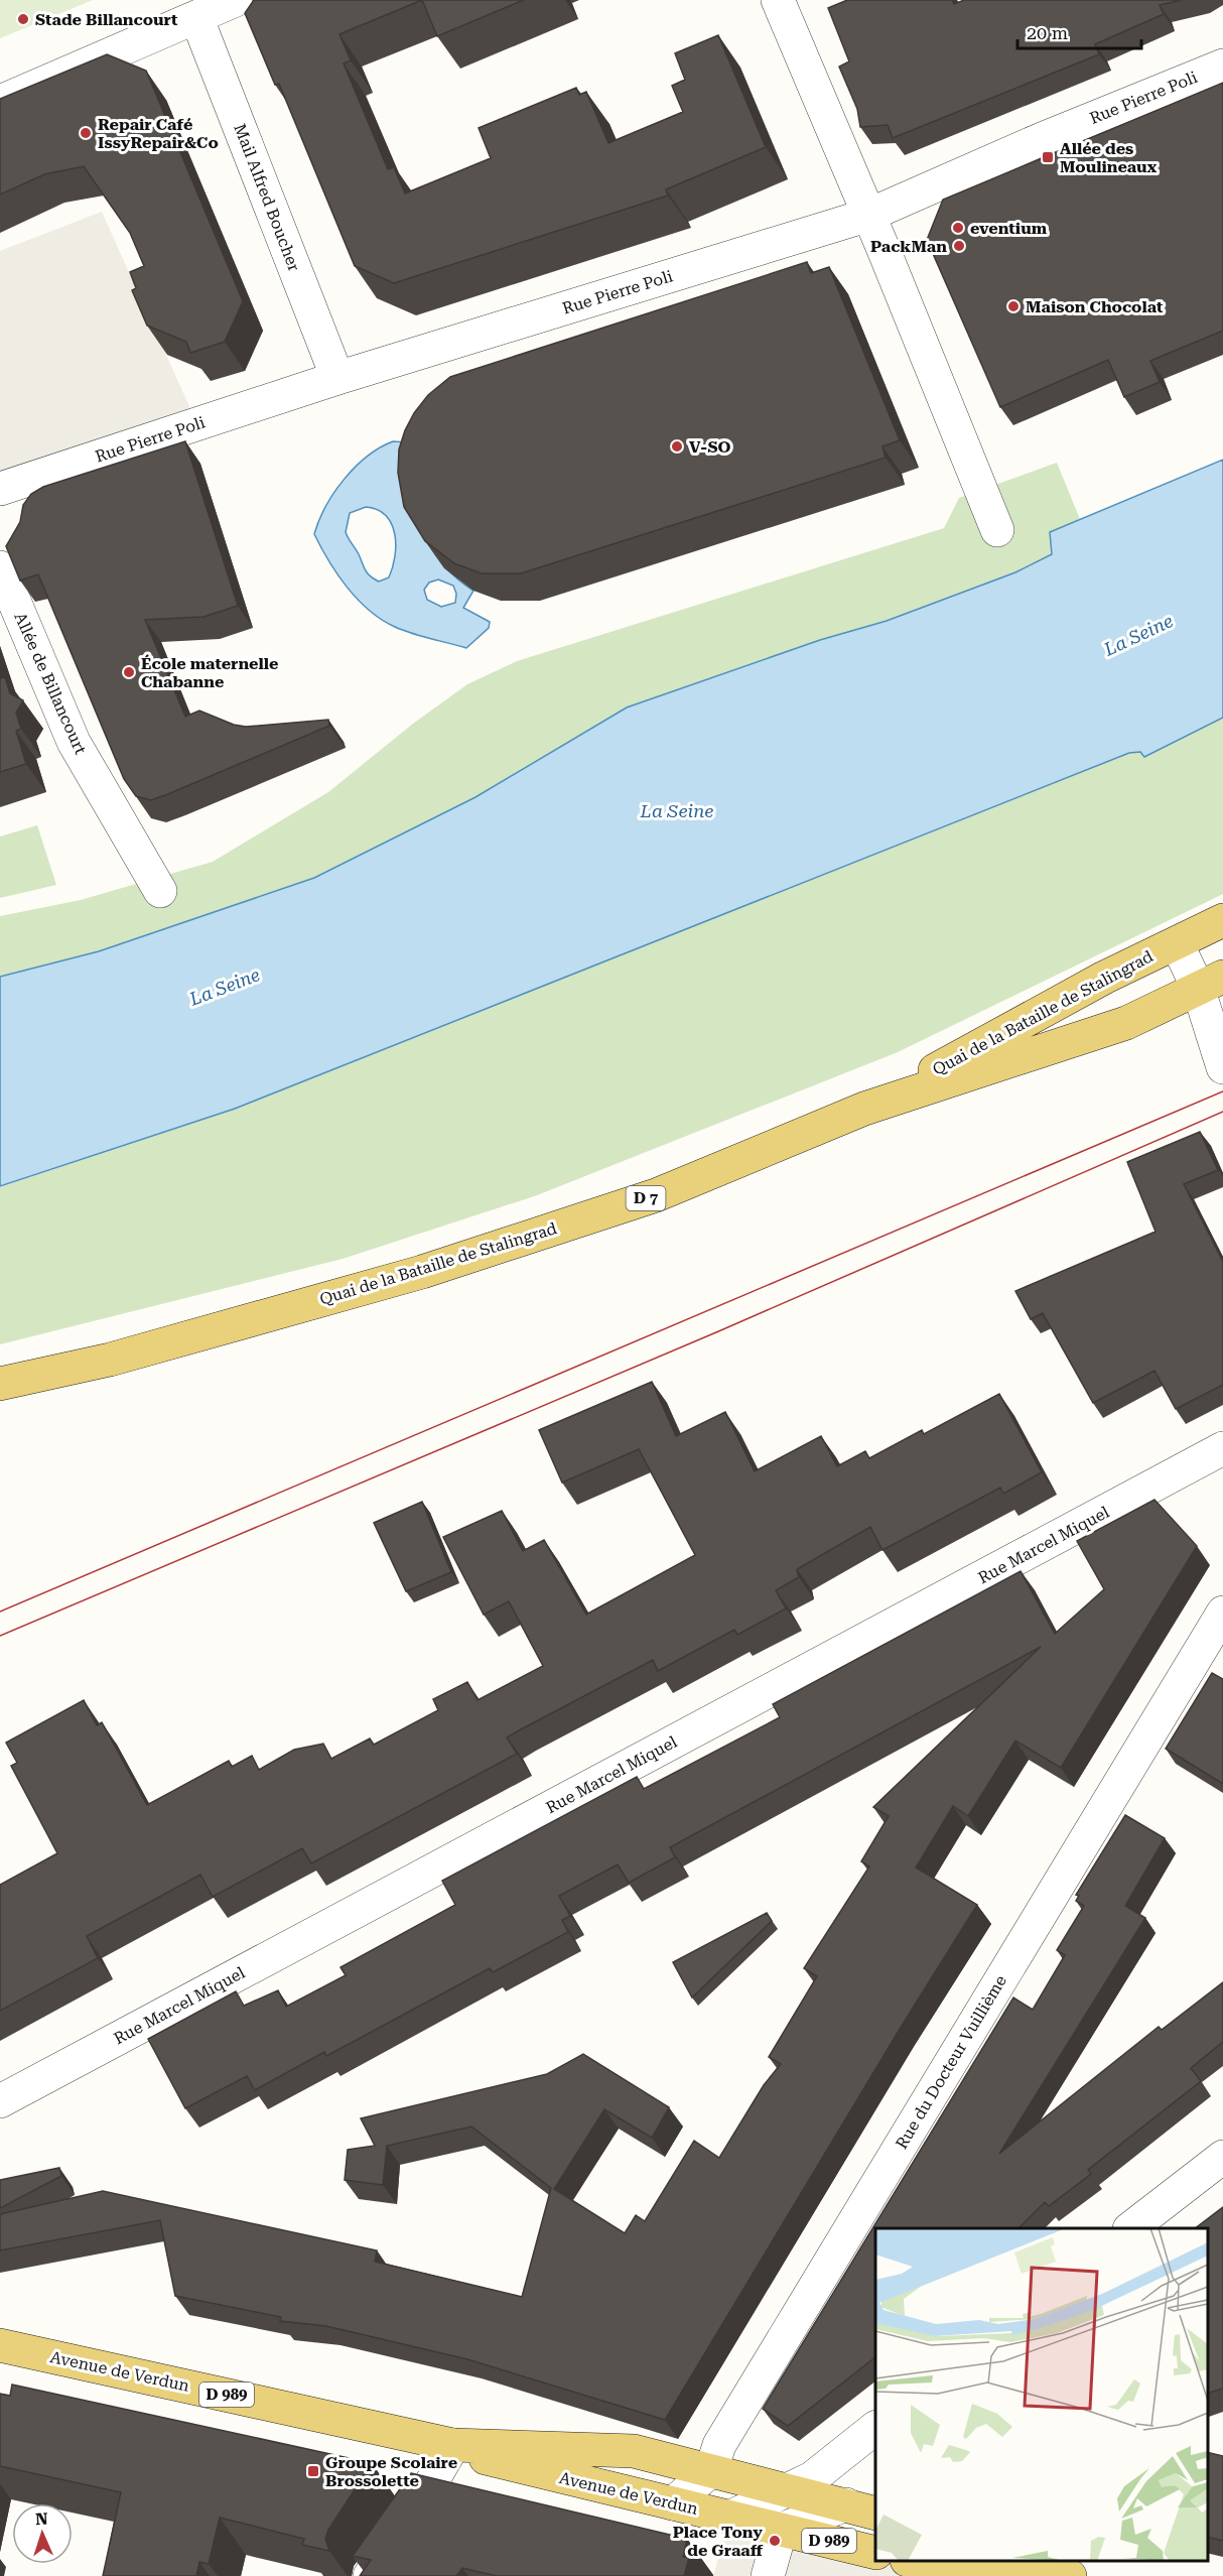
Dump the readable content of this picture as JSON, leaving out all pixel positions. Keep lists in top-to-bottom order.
{
  "streets": {
    "main road": [
      "Quai de la Bataille de Stalingrad",
      "D 7",
      "Avenue de Verdun",
      "D 989"
    ],
    "street": [
      "Rue Pierre Poli",
      "Mail Alfred Boucher",
      "Allée de Billancourt",
      "Rue Marcel Miquel",
      "Rue du Docteur Vuillième"
    ]
  },
  "crossings": [
    ["Rue Pierre Poli", "Mail Alfred Boucher"],
    ["Rue du Docteur Vuillième", "Avenue de Verdun"]
  ],
  "water": ["La Seine"],
  "places": {
    "other": [
      "Stade Billancourt",
      "Repair Café IssyRepair&Co",
      "eventium",
      "PackMan",
      "Maison Chocolat",
      "V-SO",
      "École maternelle Chabanne",
      "Place Tony de Graaff"
    ],
    "transit": ["Allée des Moulineaux", "Groupe Scolaire Brossolette"]
  },
  "scale_bar": "20 m",
  "north": "top"
}
